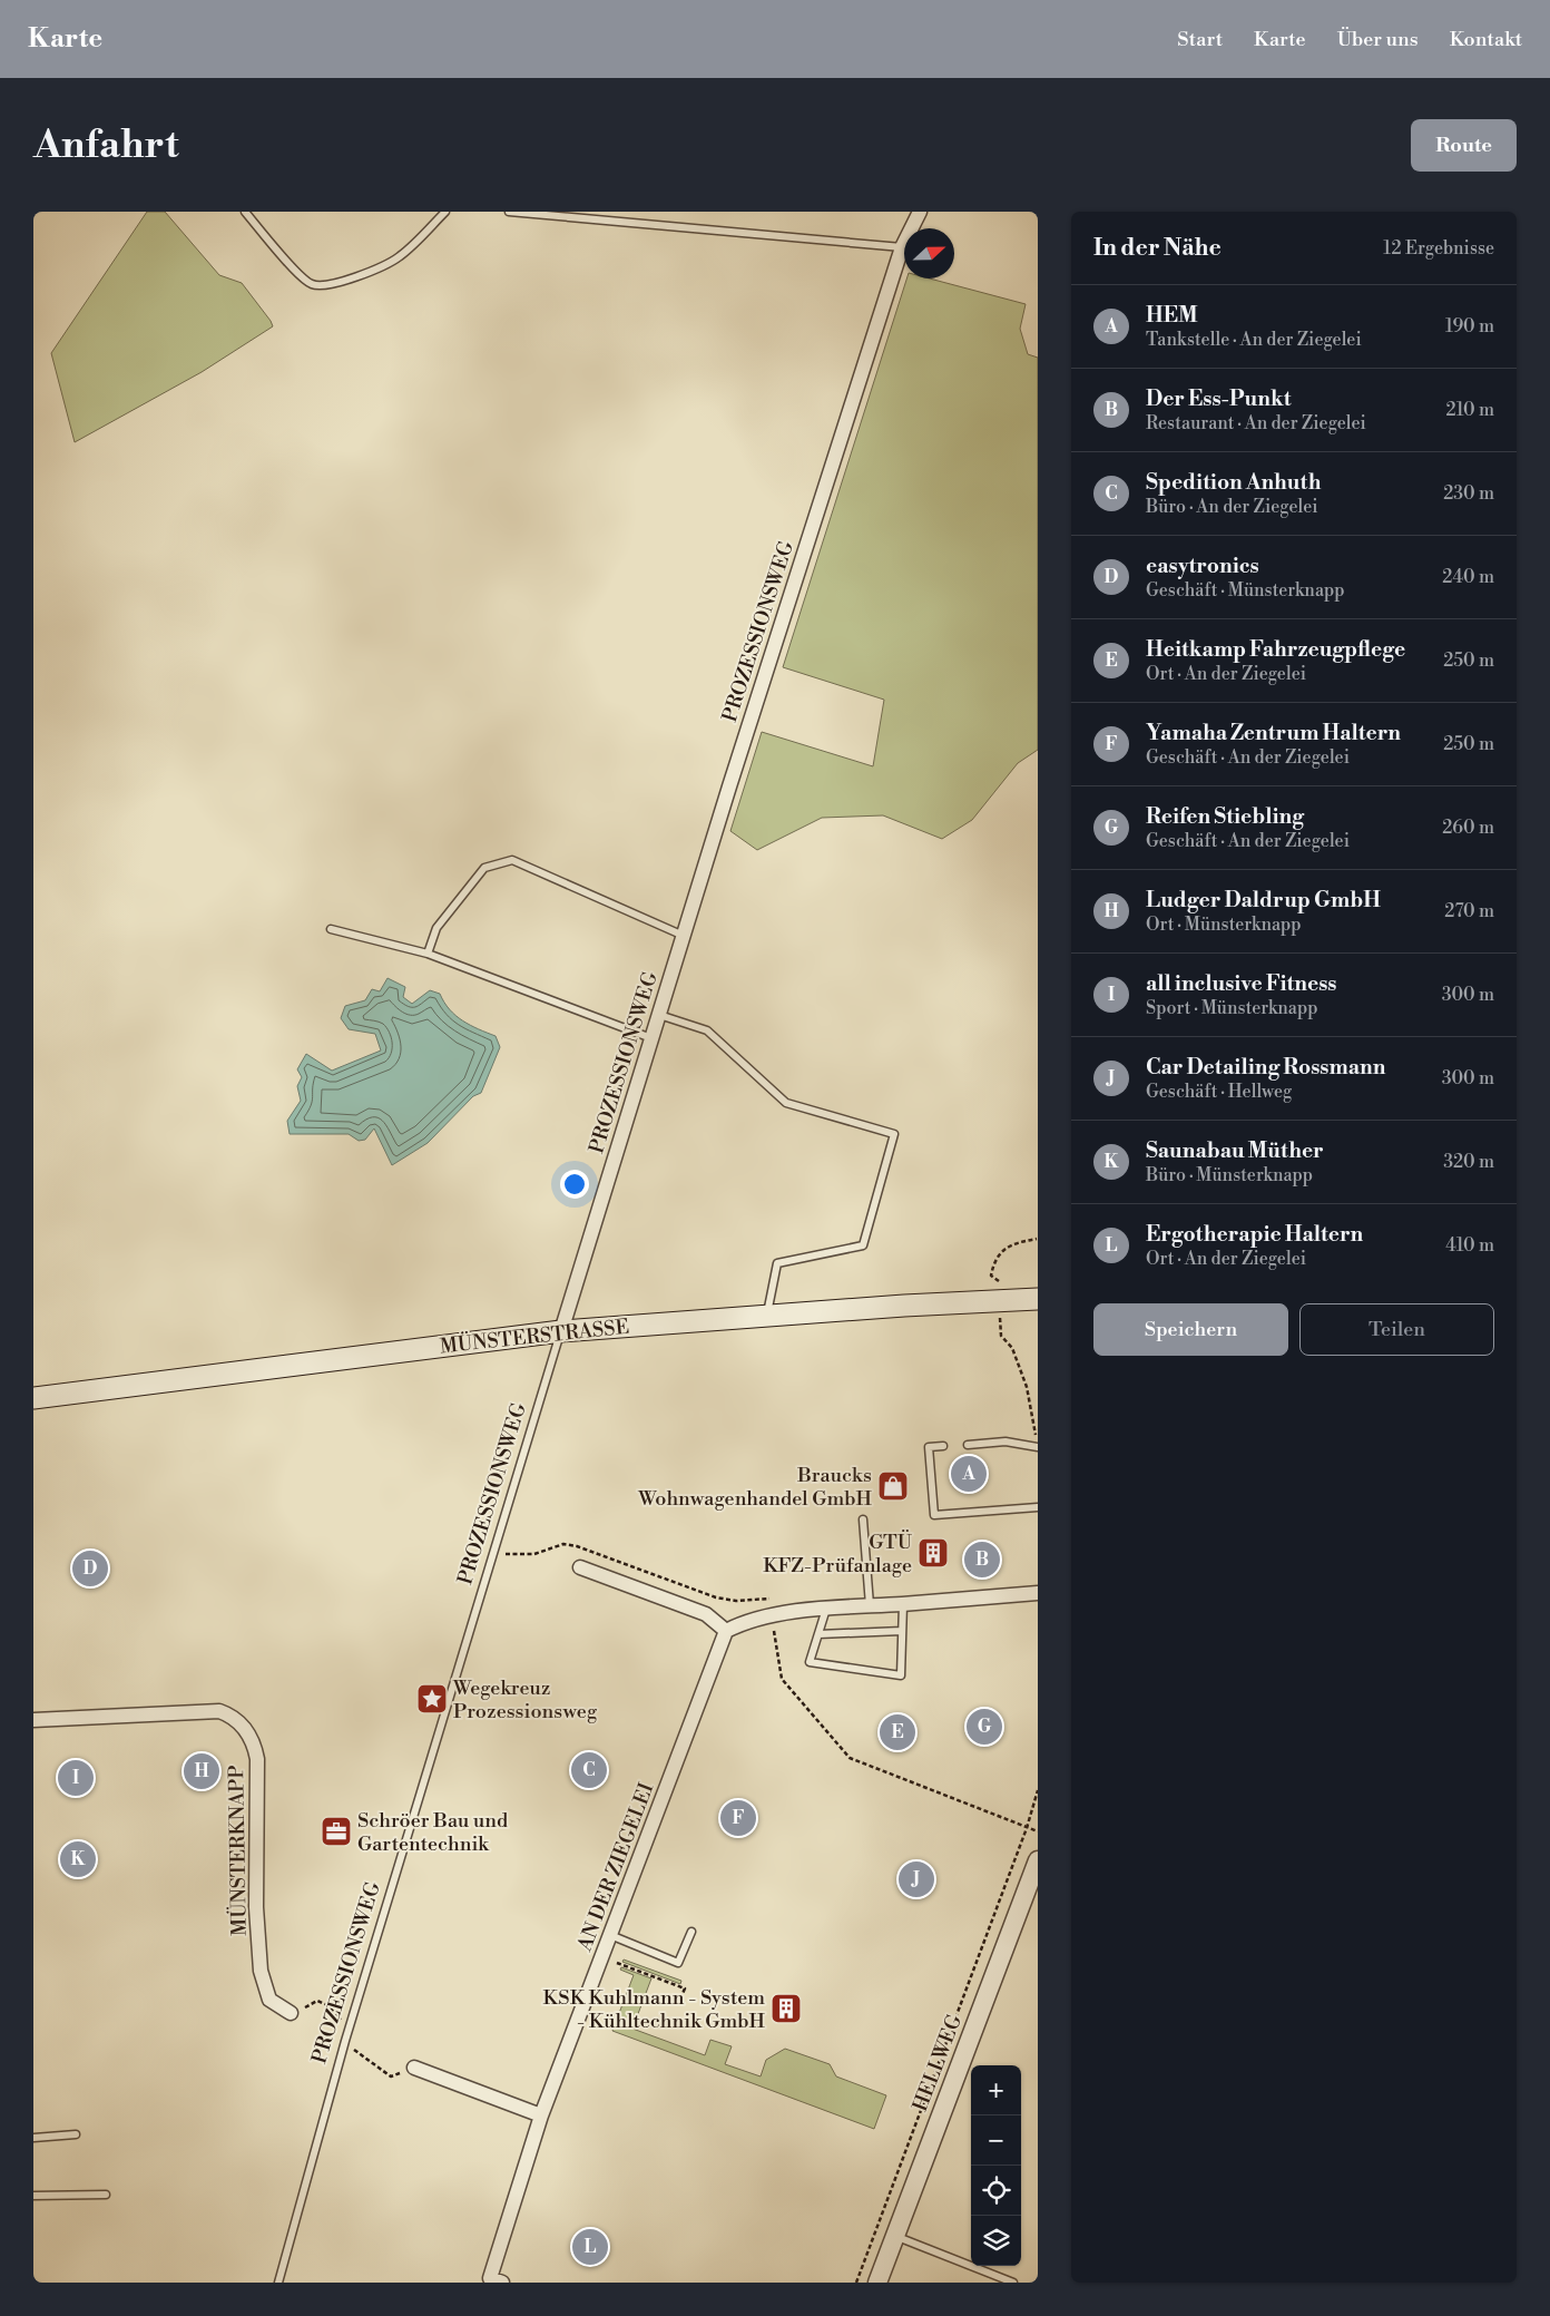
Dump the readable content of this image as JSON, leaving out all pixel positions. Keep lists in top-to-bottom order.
{
  "streets": {
    "main road": ["MÜNSTERSTRASSE"],
    "street": [
      "PROZESSIONSWEG",
      "MÜNSTERKNAPP",
      "AN DER ZIEGELEI",
      "HELLWEG"
    ]
  },
  "crossings": [
    ["PROZESSIONSWEG", "MÜNSTERSTRASSE"]
  ],
  "places": {
    "shop": ["Braucks Wohnwagenhandel GmbH"],
    "building": ["GTÜ KFZ-Prüfanlage", "KSK Kuhlmann - System - Kühltechnik GmbH"],
    "place": ["Wegekreuz Prozessionsweg"],
    "office": ["Schröer Bau und Gartentechnik"]
  },
  "north": "right",
  "page": {
    "header": "Karte",
    "nav": [
      "Start",
      "Karte",
      "Über uns",
      "Kontakt"
    ],
    "buttons": [
      "Route",
      ["Speichern", "Teilen"]
    ],
    "title": "Anfahrt",
    "heading": ["In der Nähe", "12 Ergebnisse"],
    "list": [
      {
        "mark": "A",
        "name": "HEM",
        "note": "Tankstelle · An der Ziegelei",
        "value": "190 m"
      },
      {
        "mark": "B",
        "name": "Der Ess-Punkt",
        "note": "Restaurant · An der Ziegelei",
        "value": "210 m"
      },
      {
        "mark": "C",
        "name": "Spedition Anhuth",
        "note": "Büro · An der Ziegelei",
        "value": "230 m"
      },
      {
        "mark": "D",
        "name": "easytronics",
        "note": "Geschäft · Münsterknapp",
        "value": "240 m"
      },
      {
        "mark": "E",
        "name": "Heitkamp Fahrzeugpflege",
        "note": "Ort · An der Ziegelei",
        "value": "250 m"
      },
      {
        "mark": "F",
        "name": "Yamaha Zentrum Haltern",
        "note": "Geschäft · An der Ziegelei",
        "value": "250 m"
      },
      {
        "mark": "G",
        "name": "Reifen Stiebling",
        "note": "Geschäft · An der Ziegelei",
        "value": "260 m"
      },
      {
        "mark": "H",
        "name": "Ludger Daldrup GmbH",
        "note": "Ort · Münsterknapp",
        "value": "270 m"
      },
      {
        "mark": "I",
        "name": "all inclusive Fitness",
        "note": "Sport · Münsterknapp",
        "value": "300 m"
      },
      {
        "mark": "J",
        "name": "Car Detailing Rossmann",
        "note": "Geschäft · Hellweg",
        "value": "300 m"
      },
      {
        "mark": "K",
        "name": "Saunabau Müther",
        "note": "Büro · Münsterknapp",
        "value": "320 m"
      },
      {
        "mark": "L",
        "name": "Ergotherapie Haltern",
        "note": "Ort · An der Ziegelei",
        "value": "410 m"
      }
    ],
    "pins": [
      "A",
      "B",
      "D",
      "G",
      "E",
      "C",
      "H",
      "I",
      "F",
      "K",
      "J",
      "L"
    ],
    "map_buttons": ["+", "−"]
  }
}
